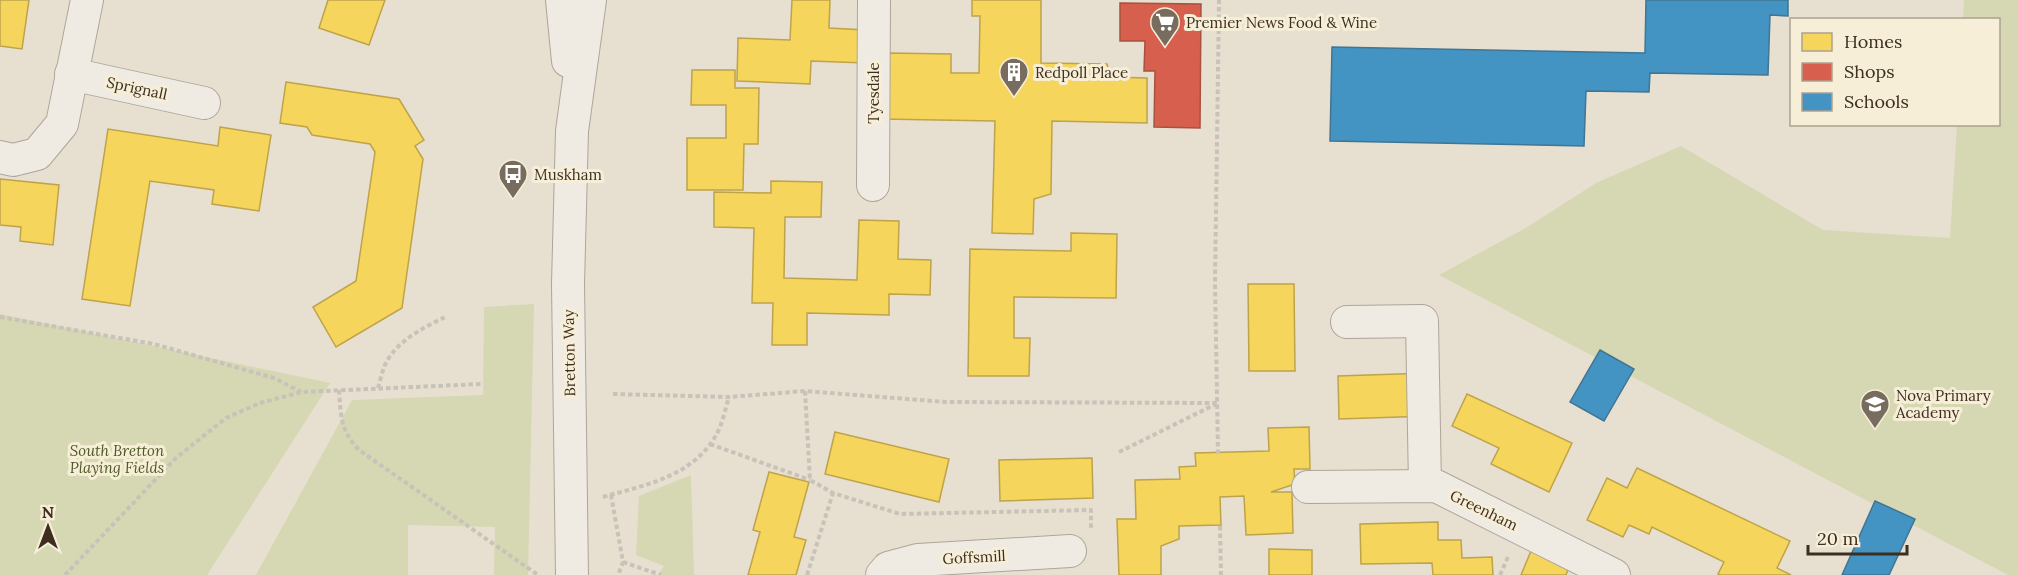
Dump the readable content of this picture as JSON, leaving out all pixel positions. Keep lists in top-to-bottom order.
{
  "streets": {
    "street": [
      "Sprignall",
      "Tyesdale",
      "Bretton Way",
      "Greenham",
      "Goffsmill"
    ]
  },
  "parks": ["South Bretton Playing Fields"],
  "places": {
    "supermarket": ["Premier News Food & Wine"],
    "building": ["Redpoll Place"],
    "bus stop": ["Muskham"],
    "school or university": ["Nova Primary Academy"]
  },
  "legend": ["Homes", "Shops", "Schools"],
  "scale_bar": "20 m",
  "north": "top"
}
